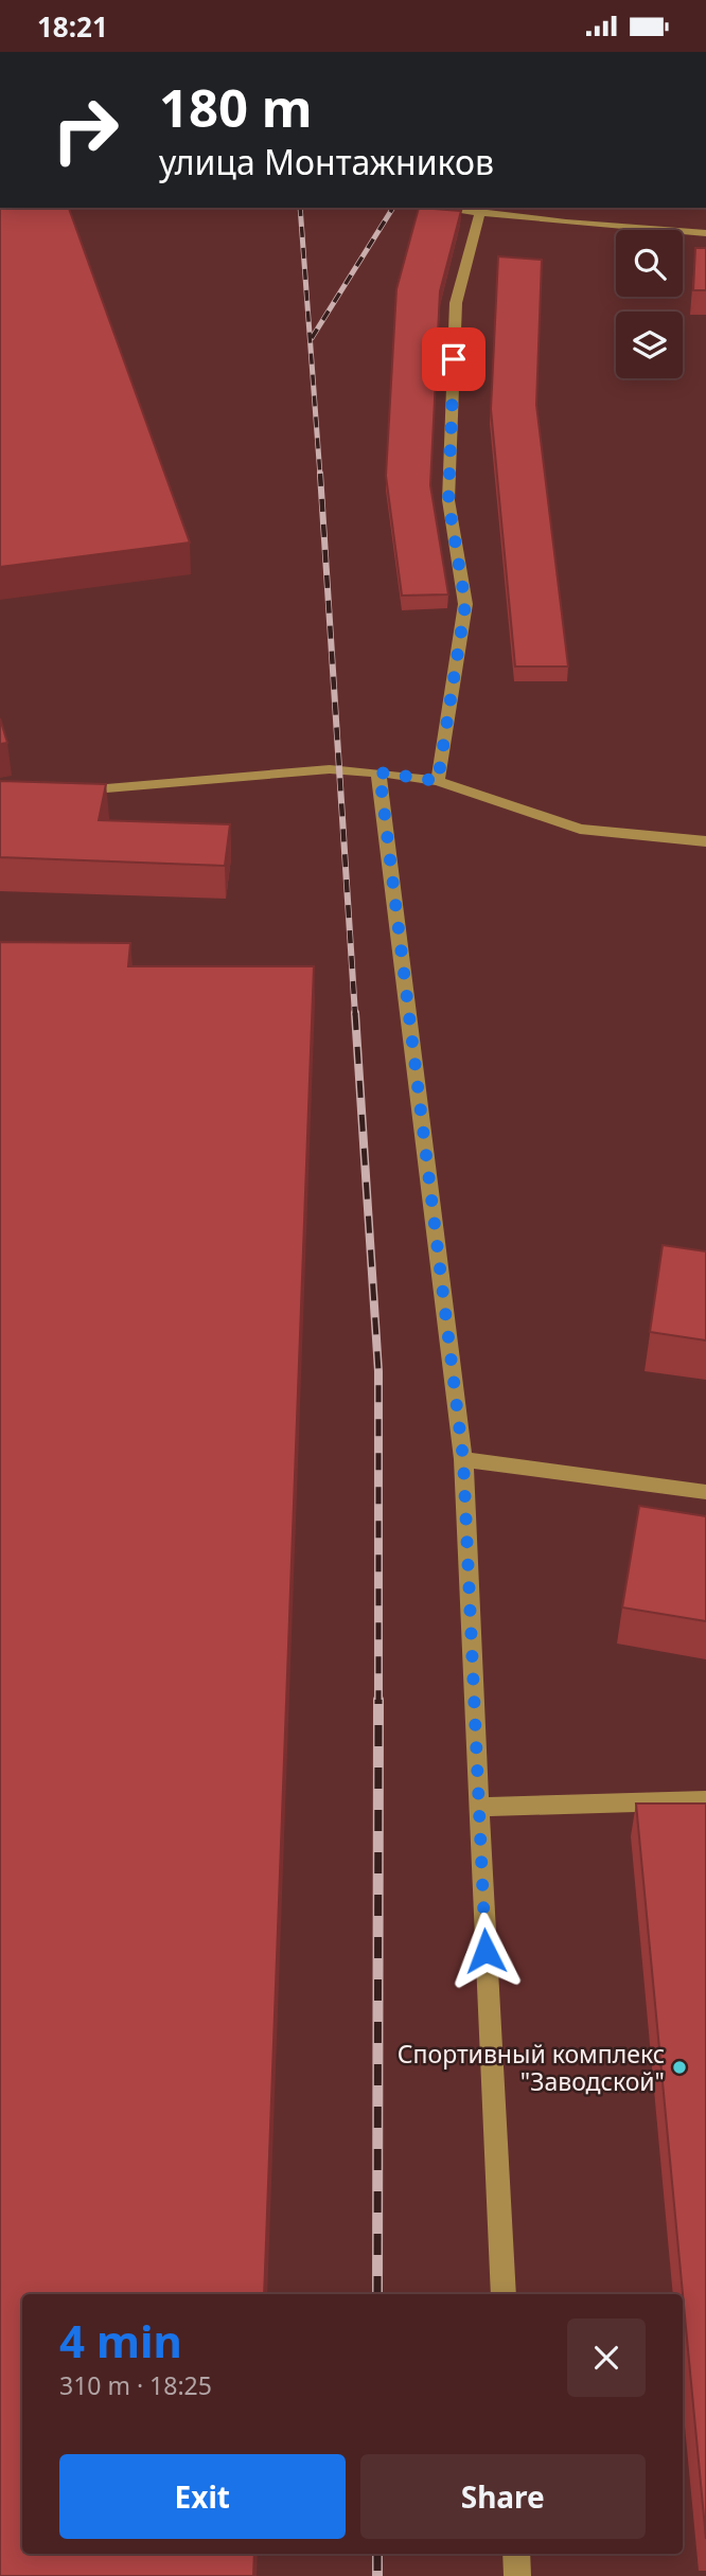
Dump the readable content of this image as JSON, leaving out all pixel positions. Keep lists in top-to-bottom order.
{
  "places": ["Спортивный комплекс \"Заводской\""],
  "page": {
    "status": "18:21",
    "turn": ["180 m", "улица Монтажников"],
    "heading": ["4 min", "310 m · 18:25"],
    "buttons": ["Exit", "Share"]
  }
}
